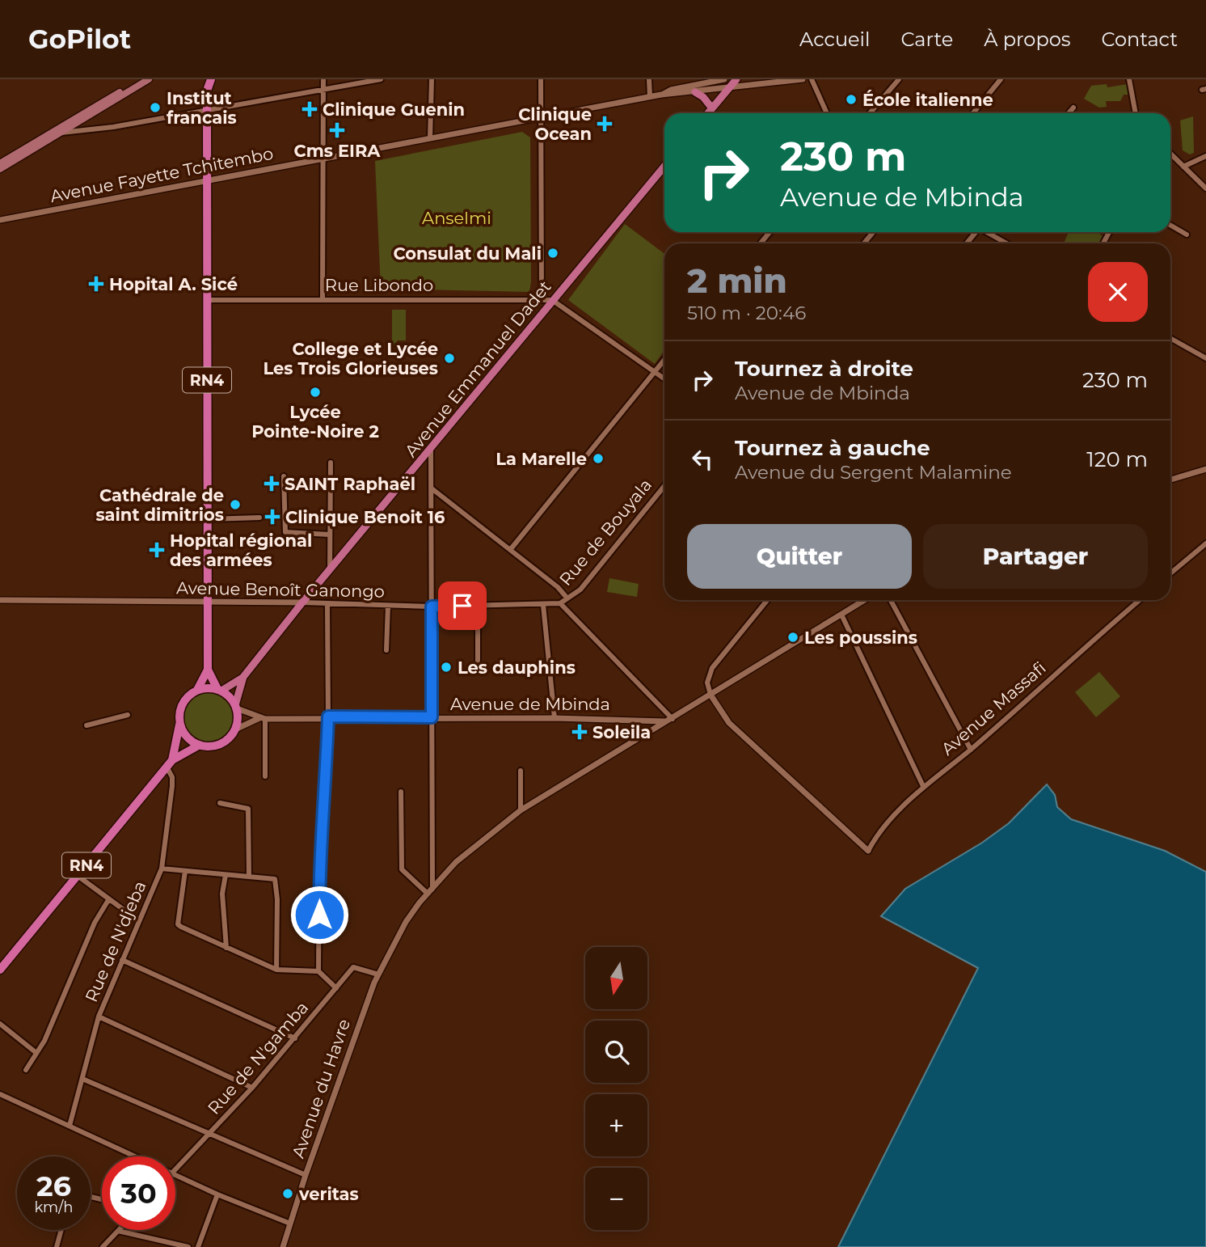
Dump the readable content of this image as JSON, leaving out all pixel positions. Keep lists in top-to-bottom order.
{
  "streets": {
    "highway": ["RN4"],
    "main road": ["Avenue Emmanuel Dadet"],
    "street": [
      "Avenue Fayette Tchitembo",
      "Rue Libondo",
      "Rue de Bouyala",
      "Avenue Benoît Ganongo",
      "Avenue de Mbinda",
      "Avenue Massafi",
      "Rue de N'djeba",
      "Rue de N'gamba",
      "Avenue du Havre"
    ]
  },
  "crossings": [
    ["Avenue Fayette Tchitembo", "RN4"],
    ["Rue Libondo", "Avenue Emmanuel Dadet"],
    ["Rue Libondo", "RN4"],
    ["Avenue Emmanuel Dadet", "RN4"],
    ["Avenue Emmanuel Dadet", "Avenue Benoît Ganongo"],
    ["Avenue Emmanuel Dadet", "Avenue de Mbinda"],
    ["RN4", "Avenue Benoît Ganongo"],
    ["RN4", "Avenue de Mbinda"],
    ["RN4", "Rue de N'djeba"],
    ["Rue de Bouyala", "Avenue Benoît Ganongo"],
    ["Rue de N'gamba", "Avenue du Havre"]
  ],
  "parks": ["Anselmi"],
  "places": {
    "other": [
      "École italienne",
      "Institut francais",
      "Consulat du Mali",
      "College et Lycée Les Trois Glorieuses",
      "Lycée Pointe-Noire 2",
      "La Marelle",
      "Cathédrale de saint dimitrios",
      "Les poussins",
      "Les dauphins",
      "veritas"
    ],
    "health": [
      "Clinique Guenin",
      "Clinique Ocean",
      "Cms EIRA",
      "Hopital A. Sicé",
      "SAINT Raphaël",
      "Clinique Benoit 16",
      "Hopital régional des armées",
      "Soleila"
    ]
  },
  "north": "bottom",
  "page": {
    "header": "GoPilot",
    "nav": [
      "Accueil",
      "Carte",
      "À propos",
      "Contact"
    ],
    "turn": ["230 m", "Avenue de Mbinda"],
    "heading": ["2 min", "510 m · 20:46"],
    "list": [
      {
        "name": "Tournez à droite",
        "note": "Avenue de Mbinda",
        "value": "230 m"
      },
      {
        "name": "Tournez à gauche",
        "note": "Avenue du Sergent Malamine",
        "value": "120 m"
      }
    ],
    "buttons": ["Quitter", "Partager"],
    "map_buttons": ["+", "−"],
    "speed": "26 km/h",
    "limit": "30"
  }
}
